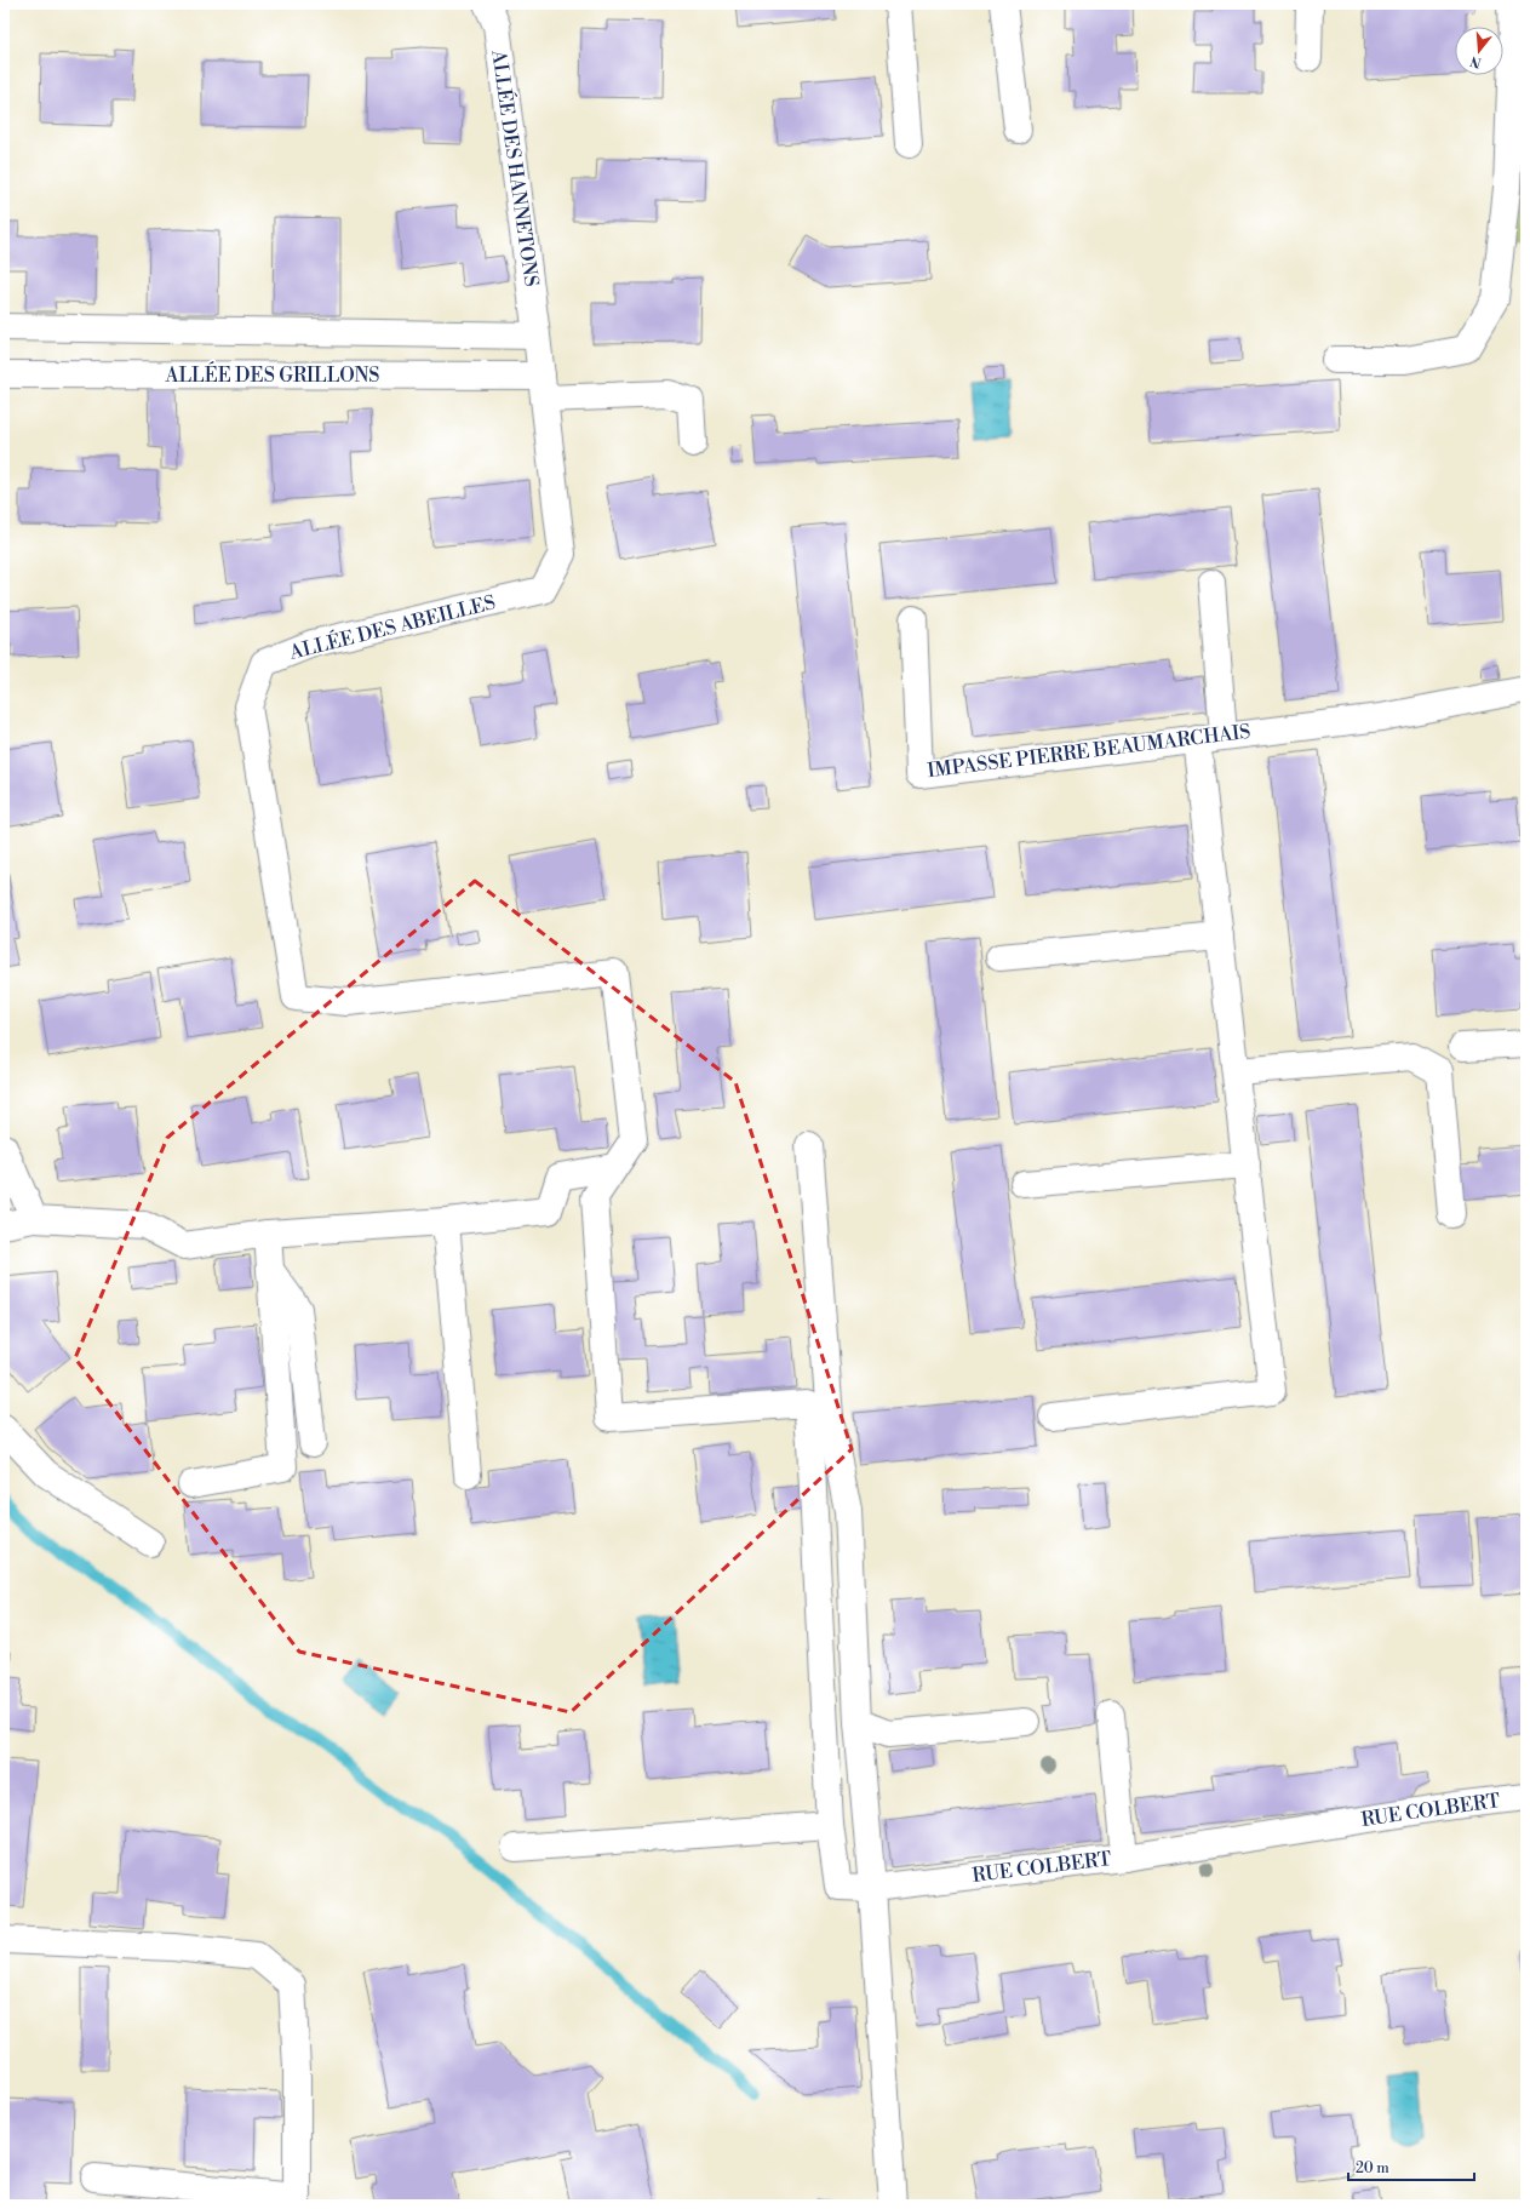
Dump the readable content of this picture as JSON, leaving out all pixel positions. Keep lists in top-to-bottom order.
{
  "streets": {
    "street": [
      "ALLÉE DES HANNETONS",
      "ALLÉE DES GRILLONS",
      "ALLÉE DES ABEILLES",
      "IMPASSE PIERRE BEAUMARCHAIS",
      "RUE COLBERT"
    ]
  },
  "crossings": [
    ["ALLÉE DES HANNETONS", "ALLÉE DES ABEILLES"],
    ["ALLÉE DES GRILLONS", "ALLÉE DES ABEILLES"]
  ],
  "scale_bar": "20 m",
  "north": "bottom"
}
